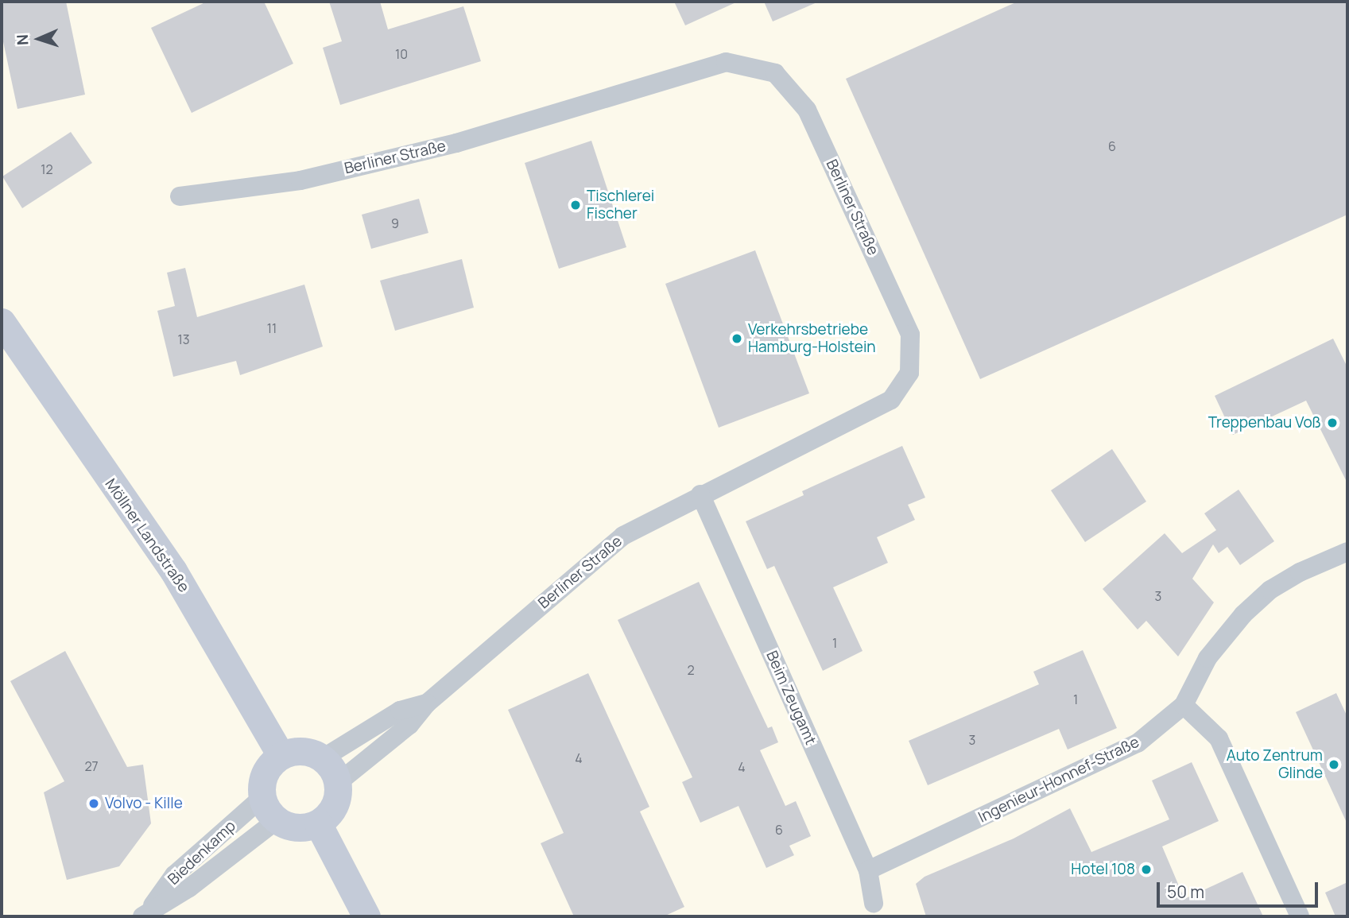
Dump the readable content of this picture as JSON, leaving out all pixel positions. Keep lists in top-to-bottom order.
{
  "streets": {
    "main road": ["Möllner Landstraße"],
    "street": [
      "Berliner Straße",
      "Beim Zeugamt",
      "Ingenieur-Honnef-Straße",
      "Biedenkamp"
    ]
  },
  "crossings": [
    ["Berliner Straße", "Möllner Landstraße"],
    ["Berliner Straße", "Beim Zeugamt"],
    ["Berliner Straße", "Biedenkamp"],
    ["Möllner Landstraße", "Biedenkamp"],
    ["Beim Zeugamt", "Ingenieur-Honnef-Straße"]
  ],
  "places": [
    "Tischlerei Fischer",
    "Verkehrsbetriebe Hamburg-Holstein",
    "Treppenbau Voß",
    "Auto Zentrum Glinde",
    "Volvo - Kille",
    "Hotel 108"
  ],
  "house_numbers": [
    "10",
    "6",
    "12",
    "9",
    "11",
    "13",
    "3",
    "1",
    "2",
    "1",
    "3",
    "4",
    "27",
    "4",
    "6"
  ],
  "scale_bar": "50 m",
  "north": "left"
}
